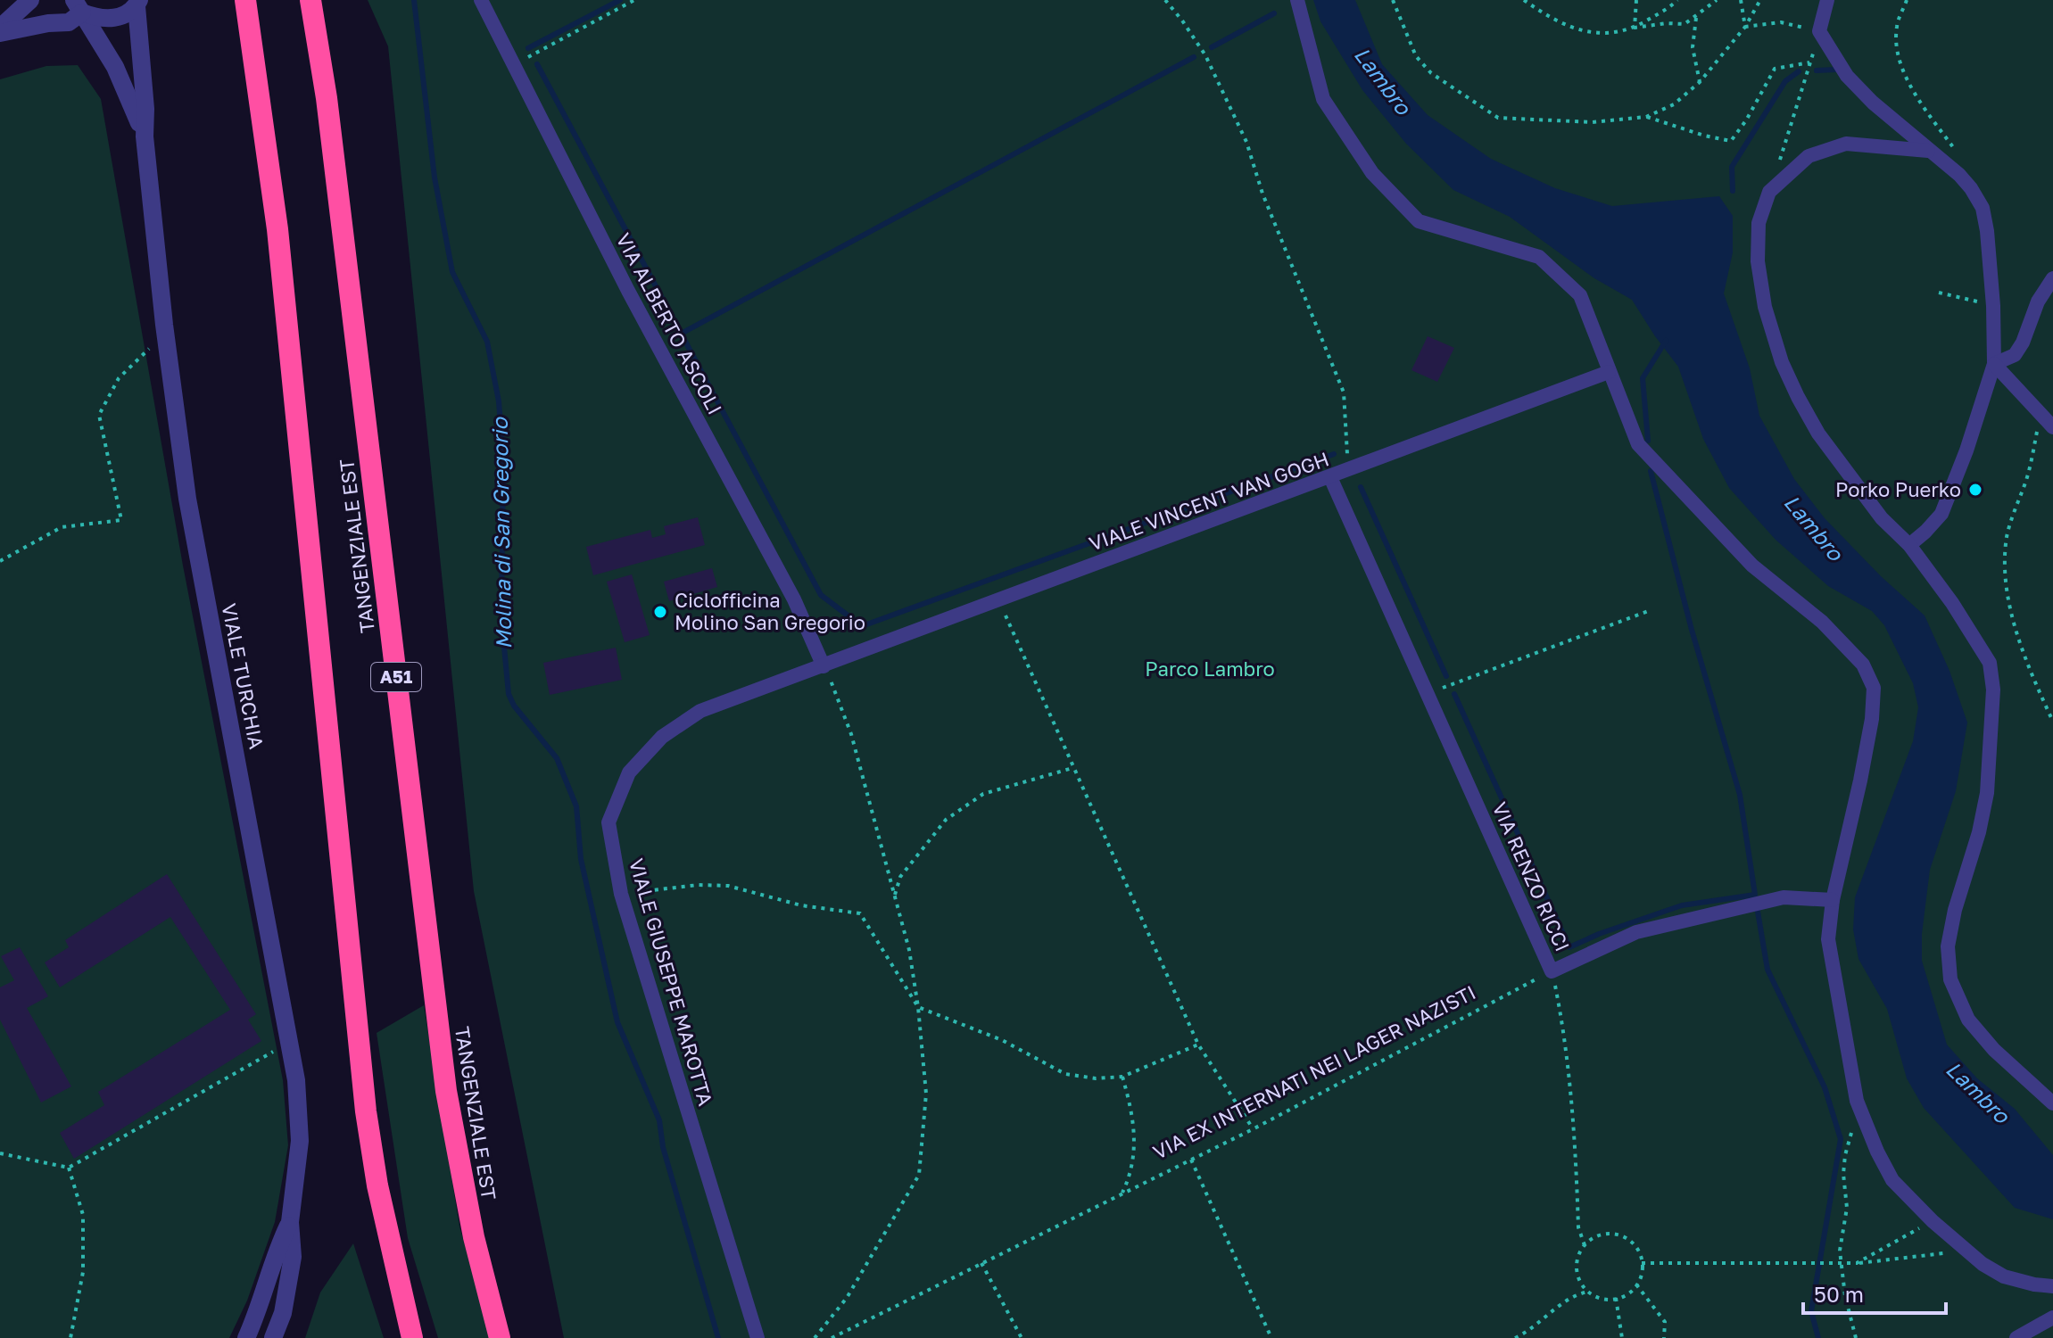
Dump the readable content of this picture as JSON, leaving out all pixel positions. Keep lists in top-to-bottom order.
{
  "streets": {
    "highway": ["TANGENZIALE EST", "A51"],
    "street": [
      "VIA ALBERTO ASCOLI",
      "VIALE VINCENT VAN GOGH",
      "VIALE TURCHIA",
      "VIA RENZO RICCI",
      "VIALE GIUSEPPE MAROTTA"
    ],
    "path": ["VIA EX INTERNATI NEI LAGER NAZISTI"]
  },
  "crossings": [
    ["VIA ALBERTO ASCOLI", "VIALE VINCENT VAN GOGH"],
    ["VIA ALBERTO ASCOLI", "VIALE GIUSEPPE MAROTTA"],
    ["VIALE VINCENT VAN GOGH", "VIA RENZO RICCI"],
    ["VIALE VINCENT VAN GOGH", "VIALE GIUSEPPE MAROTTA"],
    ["VIA RENZO RICCI", "VIA EX INTERNATI NEI LAGER NAZISTI"]
  ],
  "water": ["Lambro", "Molina di San Gregorio"],
  "parks": ["Parco Lambro"],
  "places": ["Porko Puerko", "Ciclofficina Molino San Gregorio"],
  "scale_bar": "50 m"
}
